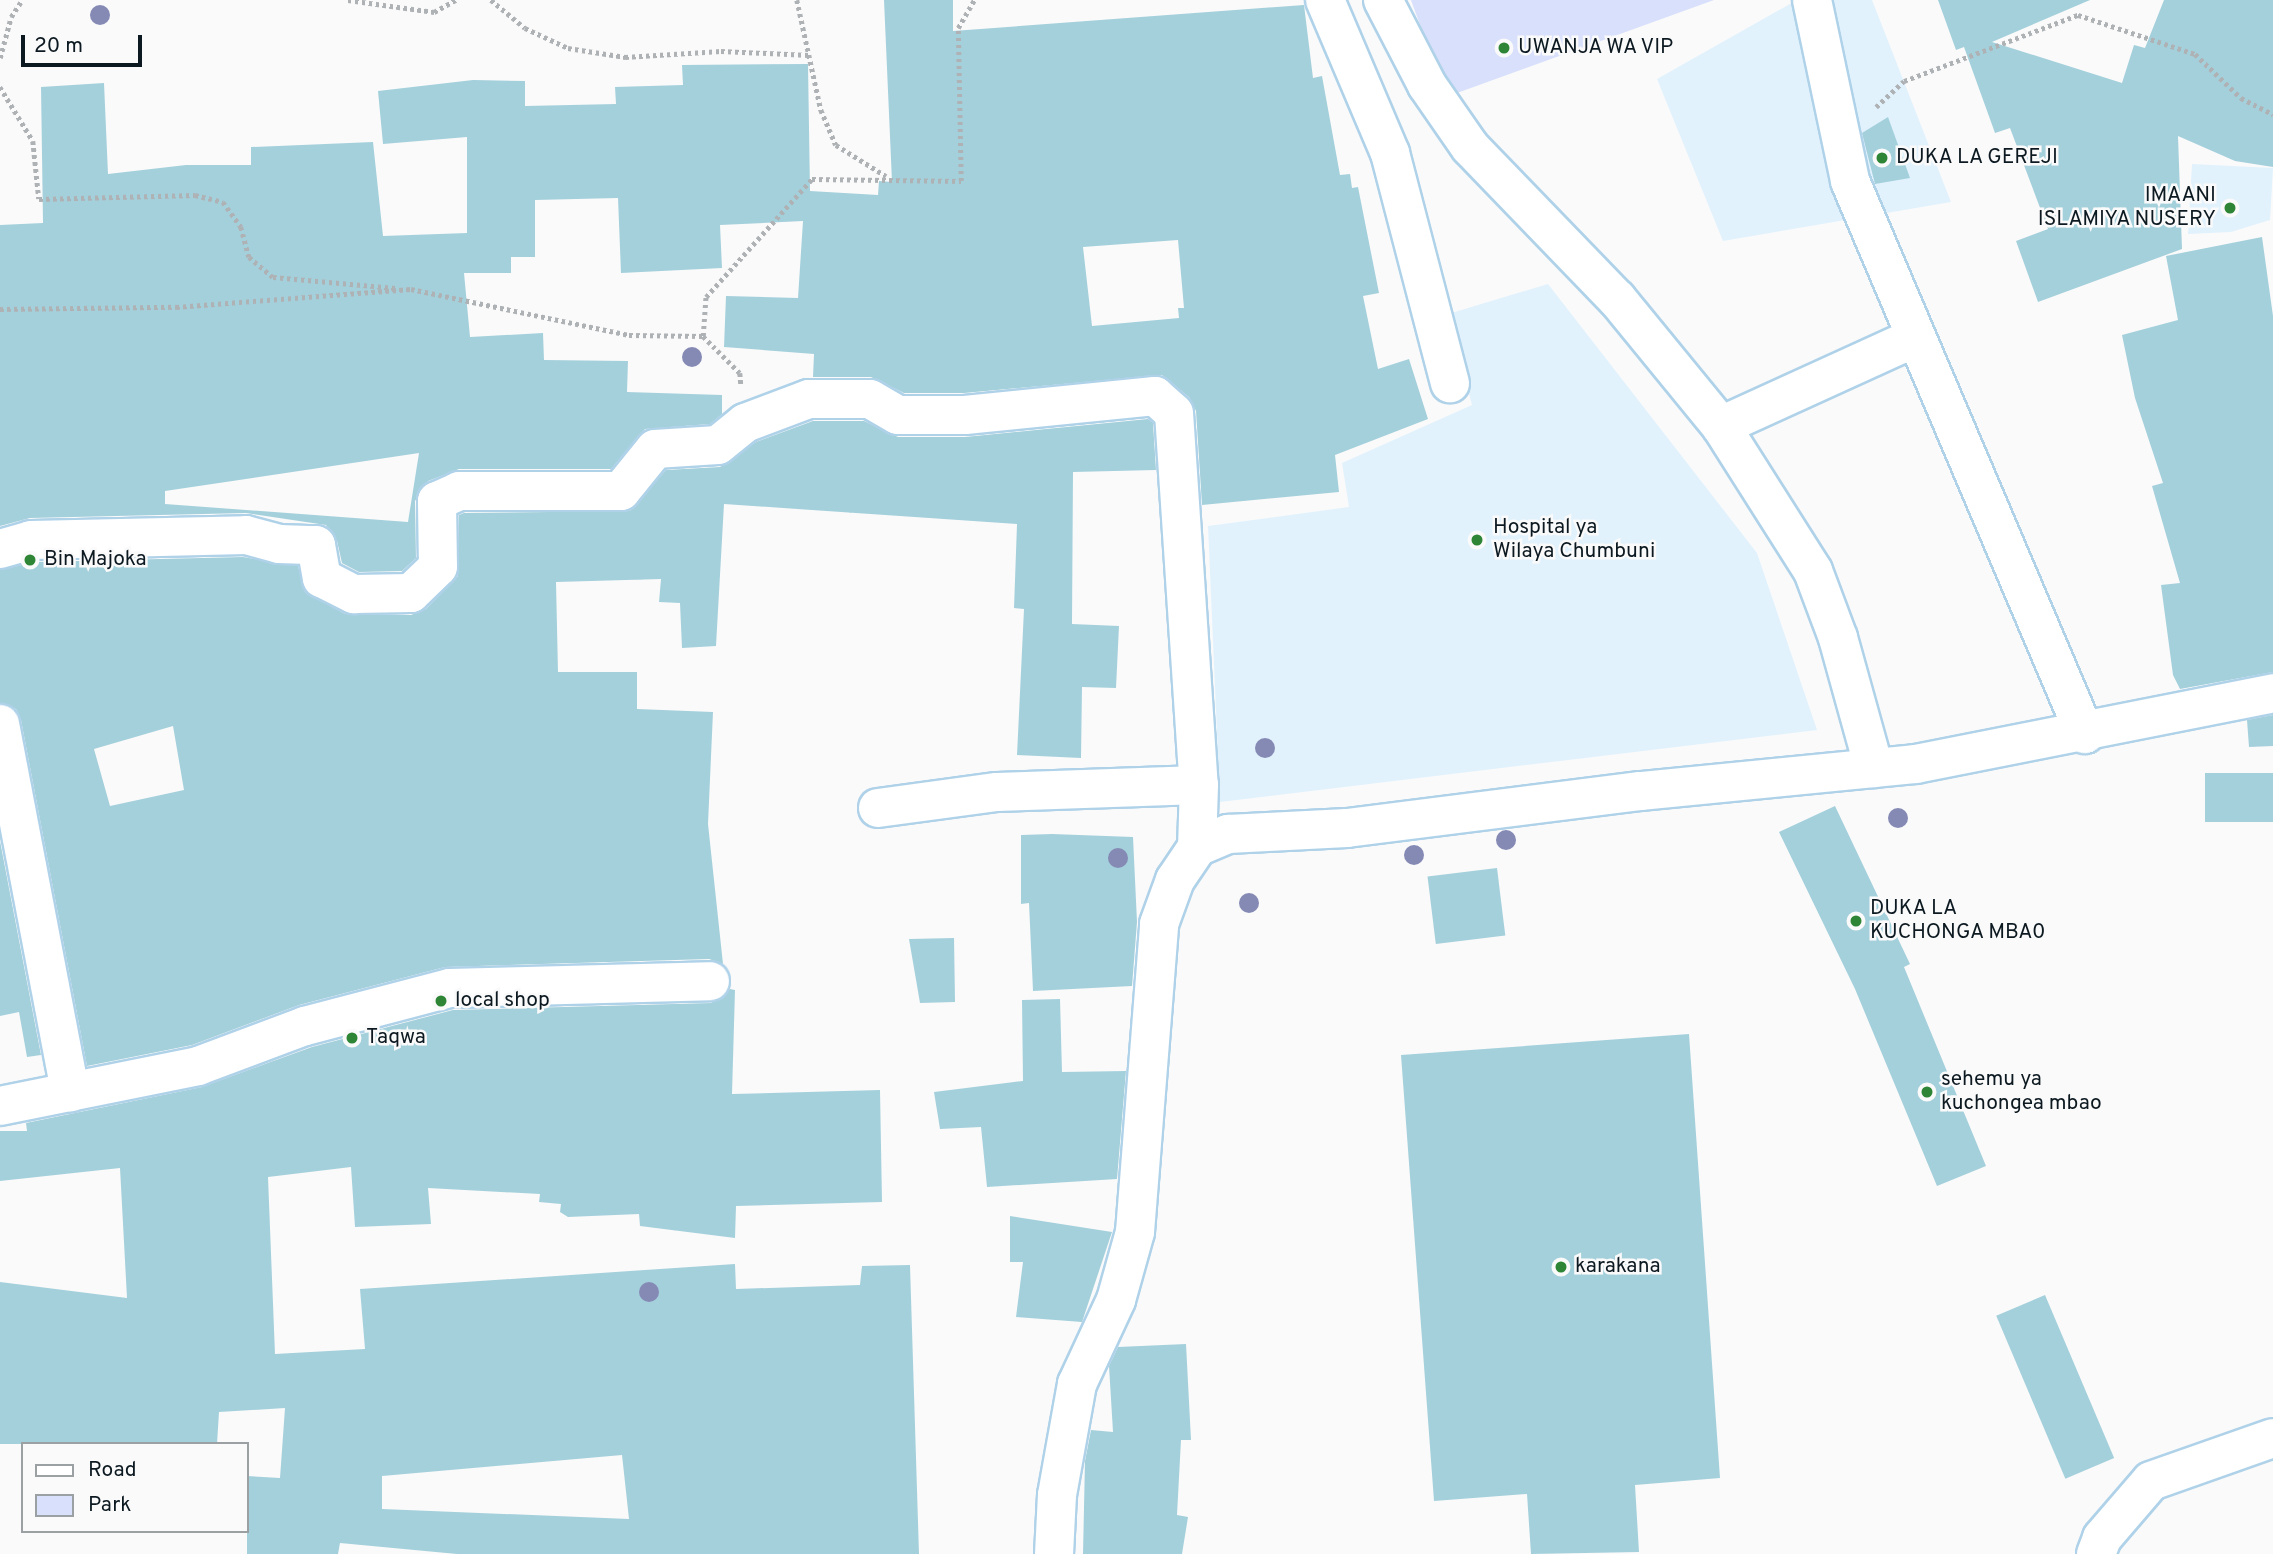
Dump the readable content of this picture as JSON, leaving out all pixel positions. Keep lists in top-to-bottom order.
{
  "places": [
    "UWANJA WA VIP",
    "DUKA LA GEREJI",
    "IMAANI ISLAMIYA NUSERY",
    "Hospital ya Wilaya Chumbuni",
    "Bin Majoka",
    "DUKA LA KUCHONGA MBA0",
    "local shop",
    "Taqwa",
    "sehemu ya kuchongea mbao",
    "karakana"
  ],
  "legend": ["Road", "Park"],
  "scale_bar": "20 m"
}
